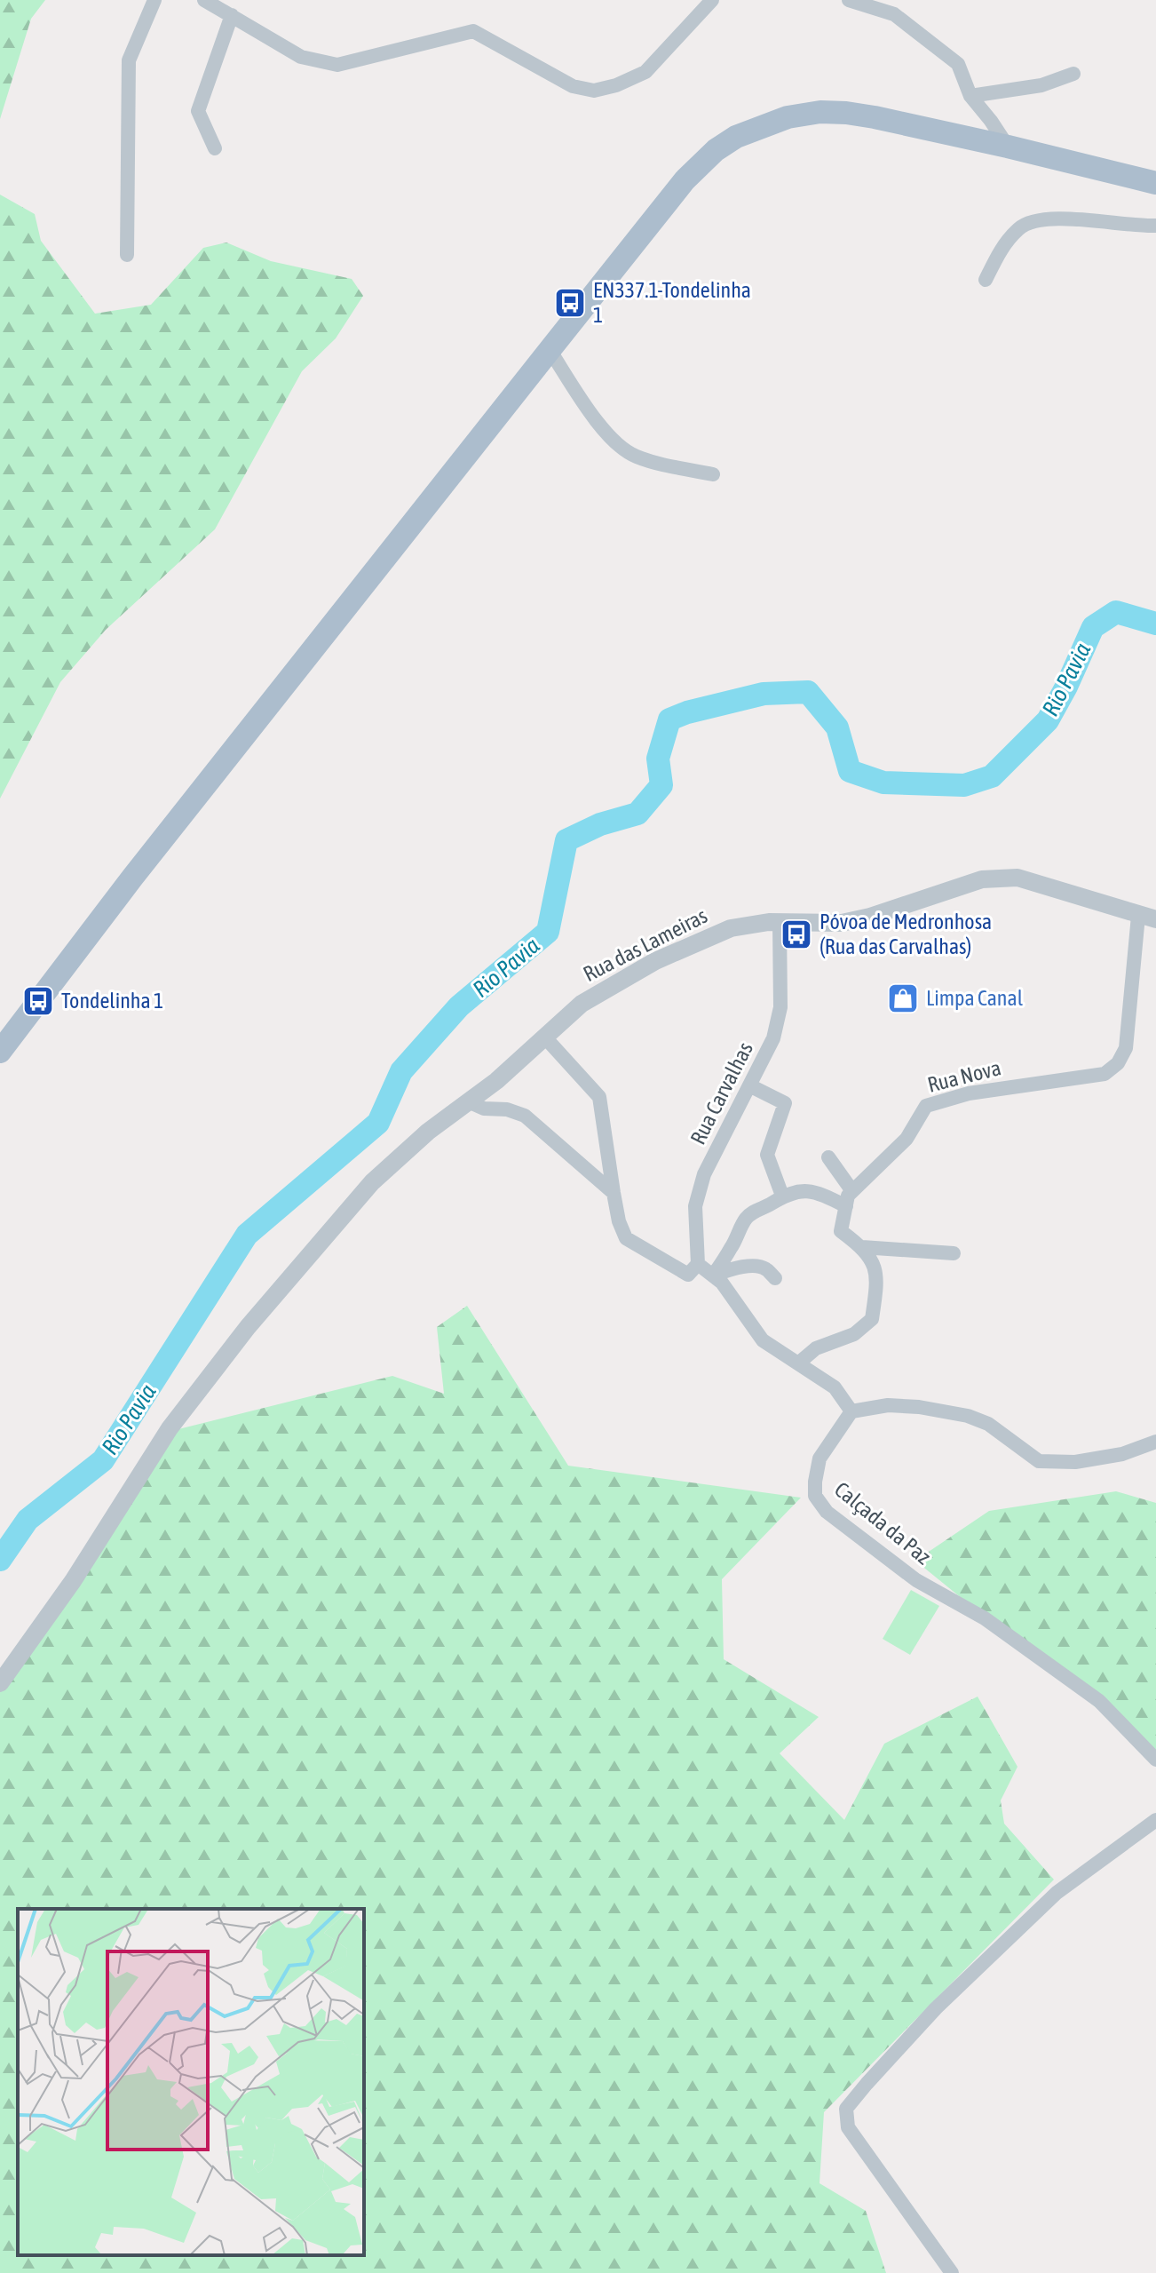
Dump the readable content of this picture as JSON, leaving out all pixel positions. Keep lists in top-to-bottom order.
{
  "streets": {
    "street": [
      "Rua das Lameiras",
      "Rua Nova",
      "Rua Carvalhas",
      "Calçada da Paz"
    ]
  },
  "crossings": [
    ["Rua das Lameiras", "Rua Nova"],
    ["Rua das Lameiras", "Rua Carvalhas"]
  ],
  "water": ["Rio Pavia"],
  "places": {
    "bus stop": ["EN337.1-Tondelinha 1", "Póvoa de Medronhosa (Rua das Carvalhas)", "Tondelinha 1"],
    "shop": ["Limpa Canal"]
  }
}
